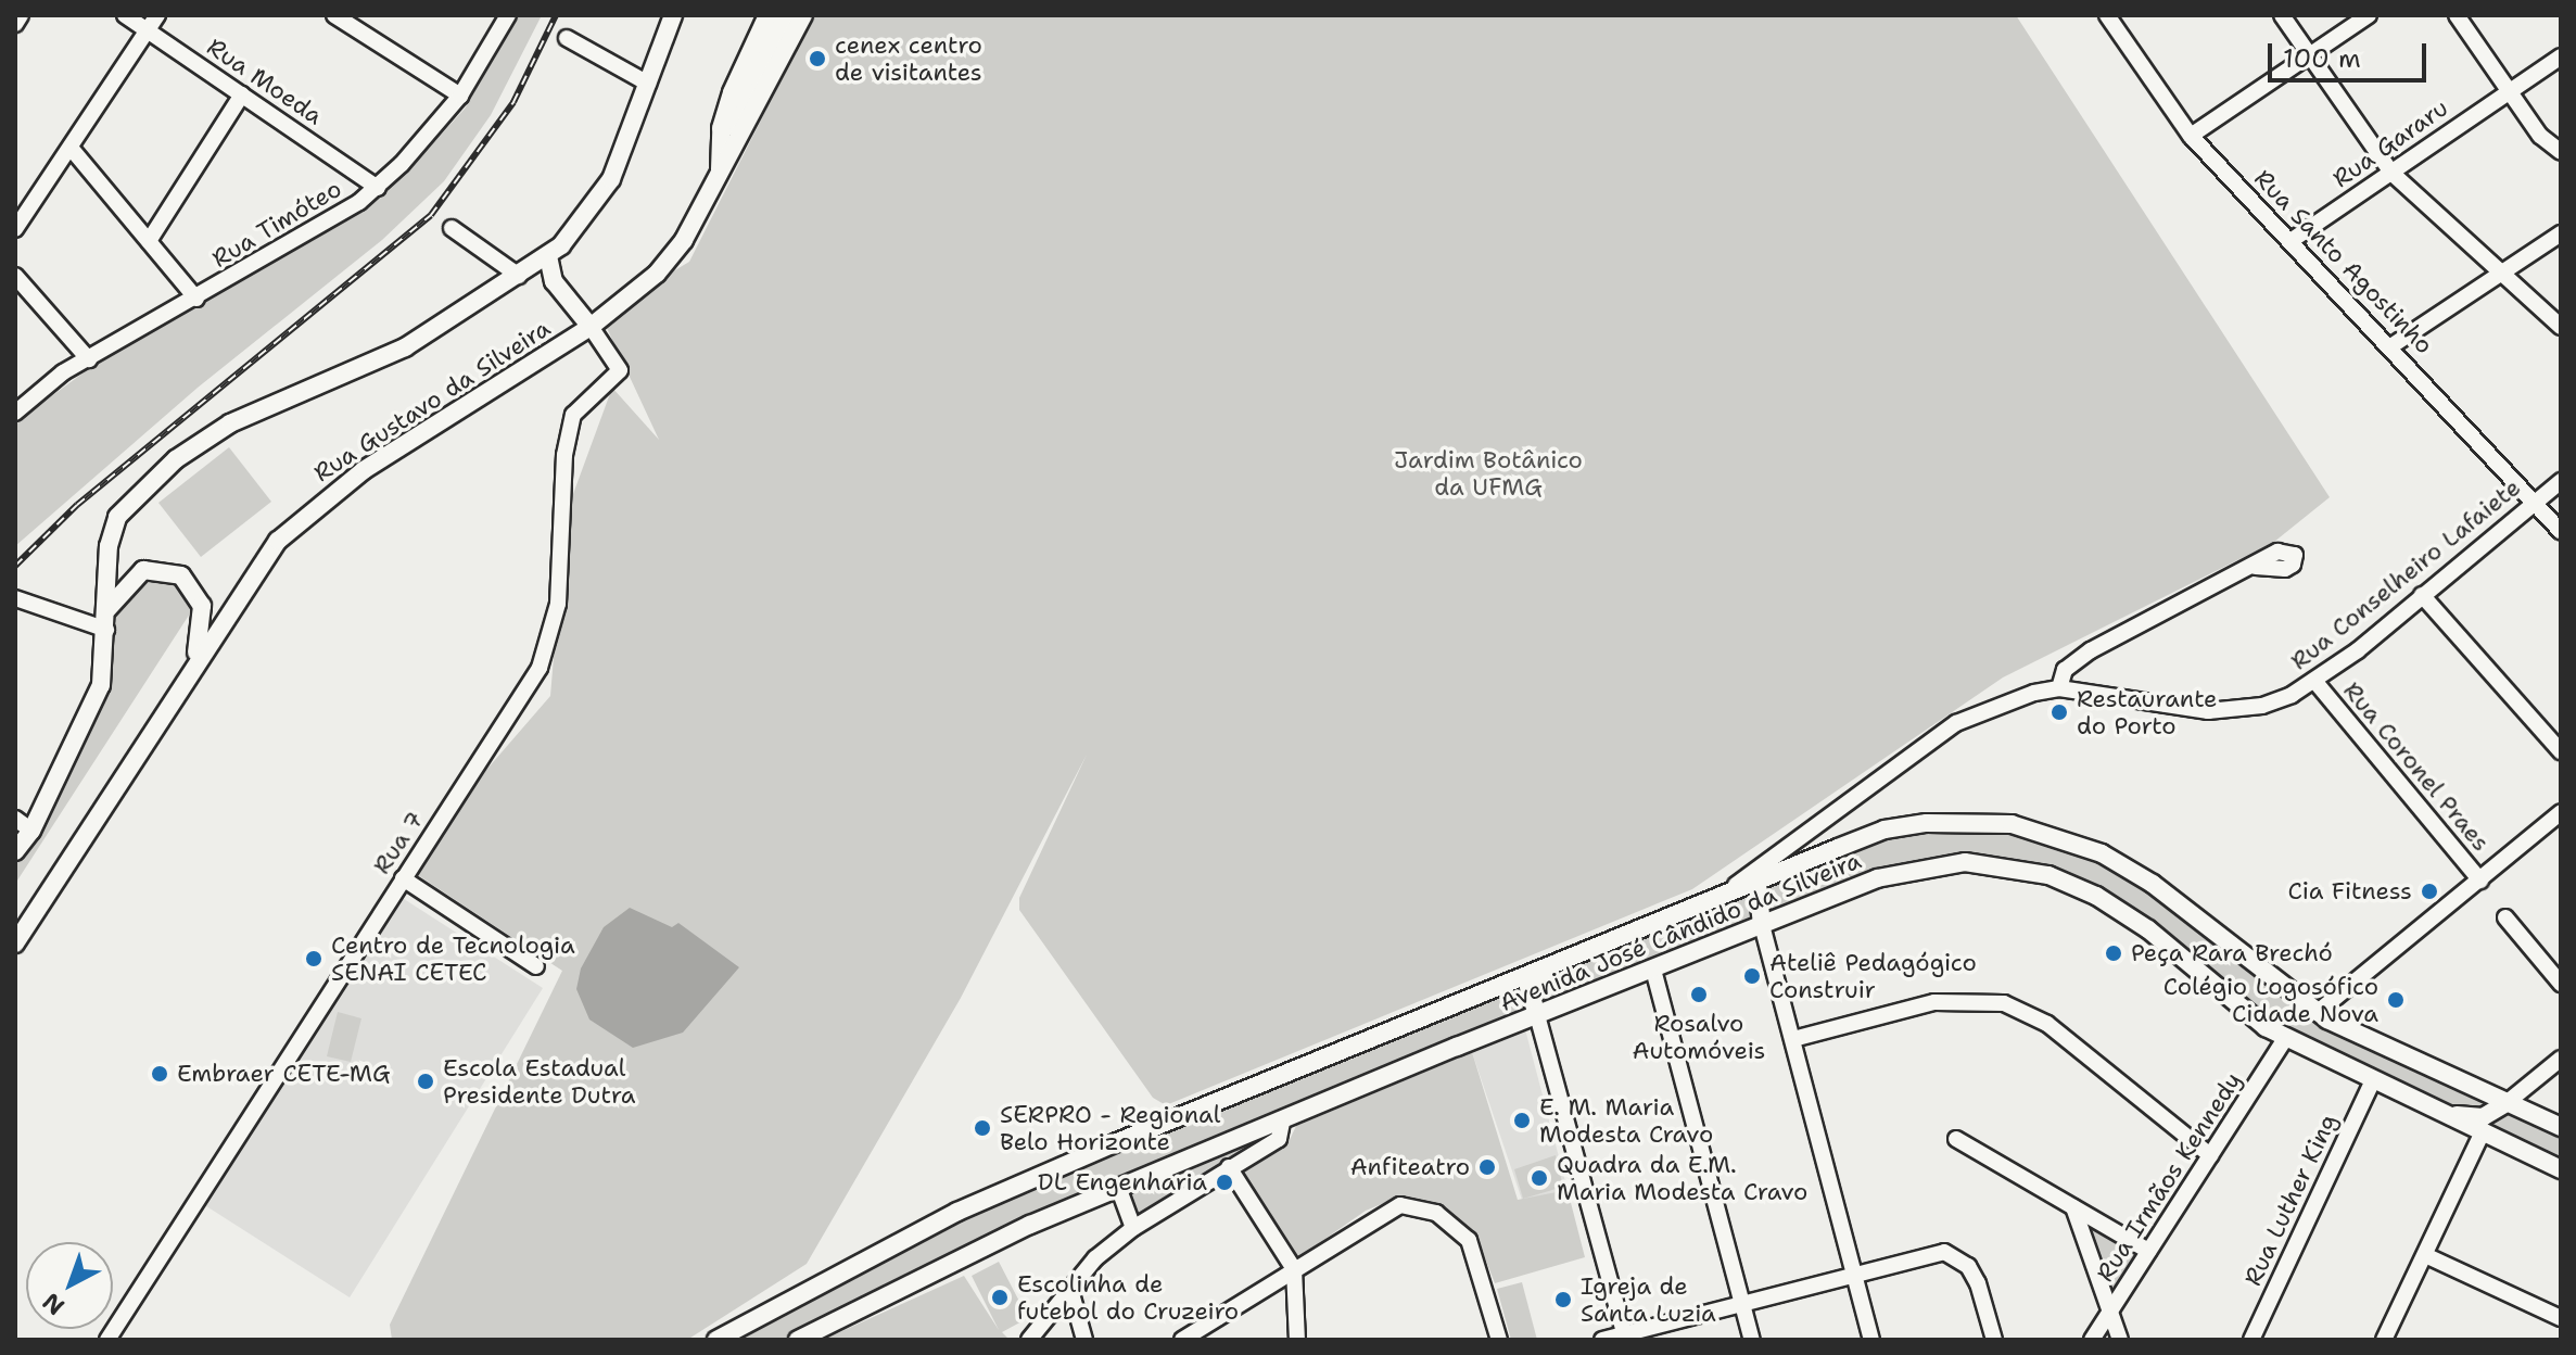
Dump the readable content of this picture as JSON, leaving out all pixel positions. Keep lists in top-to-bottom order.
{
  "streets": {
    "main road": ["Rua Gustavo da Silveira", "Avenida José Cândido da Silveira"],
    "street": [
      "Rua Moeda",
      "Rua Gararu",
      "Rua Timóteo",
      "Rua Santo Agostinho",
      "Rua Conselheiro Lafaiete",
      "Rua Coronel Praes",
      "Rua 7",
      "Rua Irmãos Kennedy",
      "Rua Luther King"
    ]
  },
  "crossings": [
    ["Rua Moeda", "Rua Timóteo"],
    ["Rua Gararu", "Rua Santo Agostinho"],
    ["Rua Santo Agostinho", "Rua Conselheiro Lafaiete"],
    ["Rua Gustavo da Silveira", "Rua 7"],
    ["Rua Conselheiro Lafaiete", "Rua Coronel Praes"],
    ["Rua Conselheiro Lafaiete", "Avenida José Cândido da Silveira"],
    ["Avenida José Cândido da Silveira", "Rua Irmãos Kennedy"],
    ["Avenida José Cândido da Silveira", "Rua Luther King"]
  ],
  "parks": ["Jardim Botânico da UFMG"],
  "places": [
    "cenex centro de visitantes",
    "Restaurante do Porto",
    "Cia Fitness",
    "Peça Rara Brechó",
    "Centro de Tecnologia SENAI CETEC",
    "Ateliê Pedagógico Construir",
    "Rosalvo Automóveis",
    "Colégio Logosófico Cidade Nova",
    "Embraer CETE-MG",
    "Escola Estadual Presidente Dutra",
    "E. M. Maria Modesta Cravo",
    "SERPRO - Regional Belo Horizonte",
    "Anfiteatro",
    "Quadra da E.M. Maria Modesta Cravo",
    "DL Engenharia",
    "Escolinha de futebol do Cruzeiro",
    "Igreja de Santa Luzia"
  ],
  "scale_bar": "100 m",
  "north": "bottom left"
}
